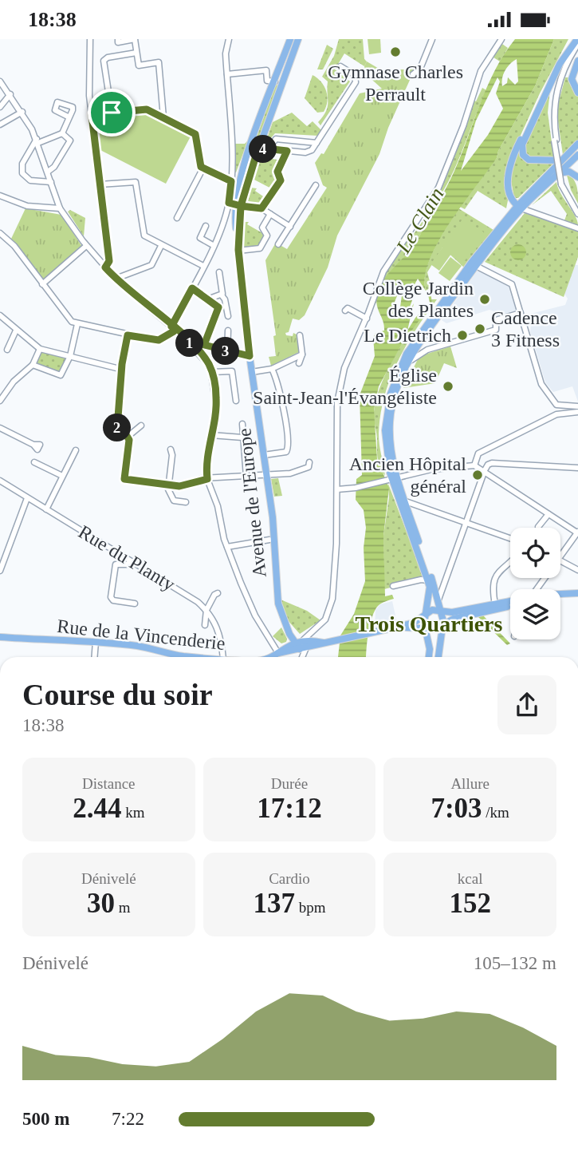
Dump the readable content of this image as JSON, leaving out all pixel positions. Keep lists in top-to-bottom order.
{
  "streets": {
    "main road": ["Avenue de l'Europe", "Rue de la Vincenderie"],
    "street": ["Rue du Planty"]
  },
  "crossings": [
    ["Avenue de l'Europe", "Rue de la Vincenderie"]
  ],
  "districts": ["Trois Quartiers"],
  "water": ["Le Clain"],
  "places": [
    "Gymnase Charles Perrault",
    "Collège Jardin des Plantes",
    "Cadence 3 Fitness",
    "Le Dietrich",
    "Église Saint-Jean-l'Évangéliste",
    "Ancien Hôpital général"
  ],
  "page": {
    "status": "18:38",
    "pins": [
      "4",
      "1",
      "3",
      "2"
    ],
    "heading": ["Course du soir", "18:38"],
    "stats": [
      ["Distance", "2.44 km"],
      ["Durée", "17:12"],
      ["Allure", "7:03 /km"],
      ["Dénivelé", "30 m"],
      ["Cardio", "137 bpm"],
      ["kcal", "152"]
    ],
    "chart": ["Dénivelé", "105–132 m"],
    "list": [
      {
        "name": "500 m",
        "note": "7:22"
      }
    ]
  }
}
